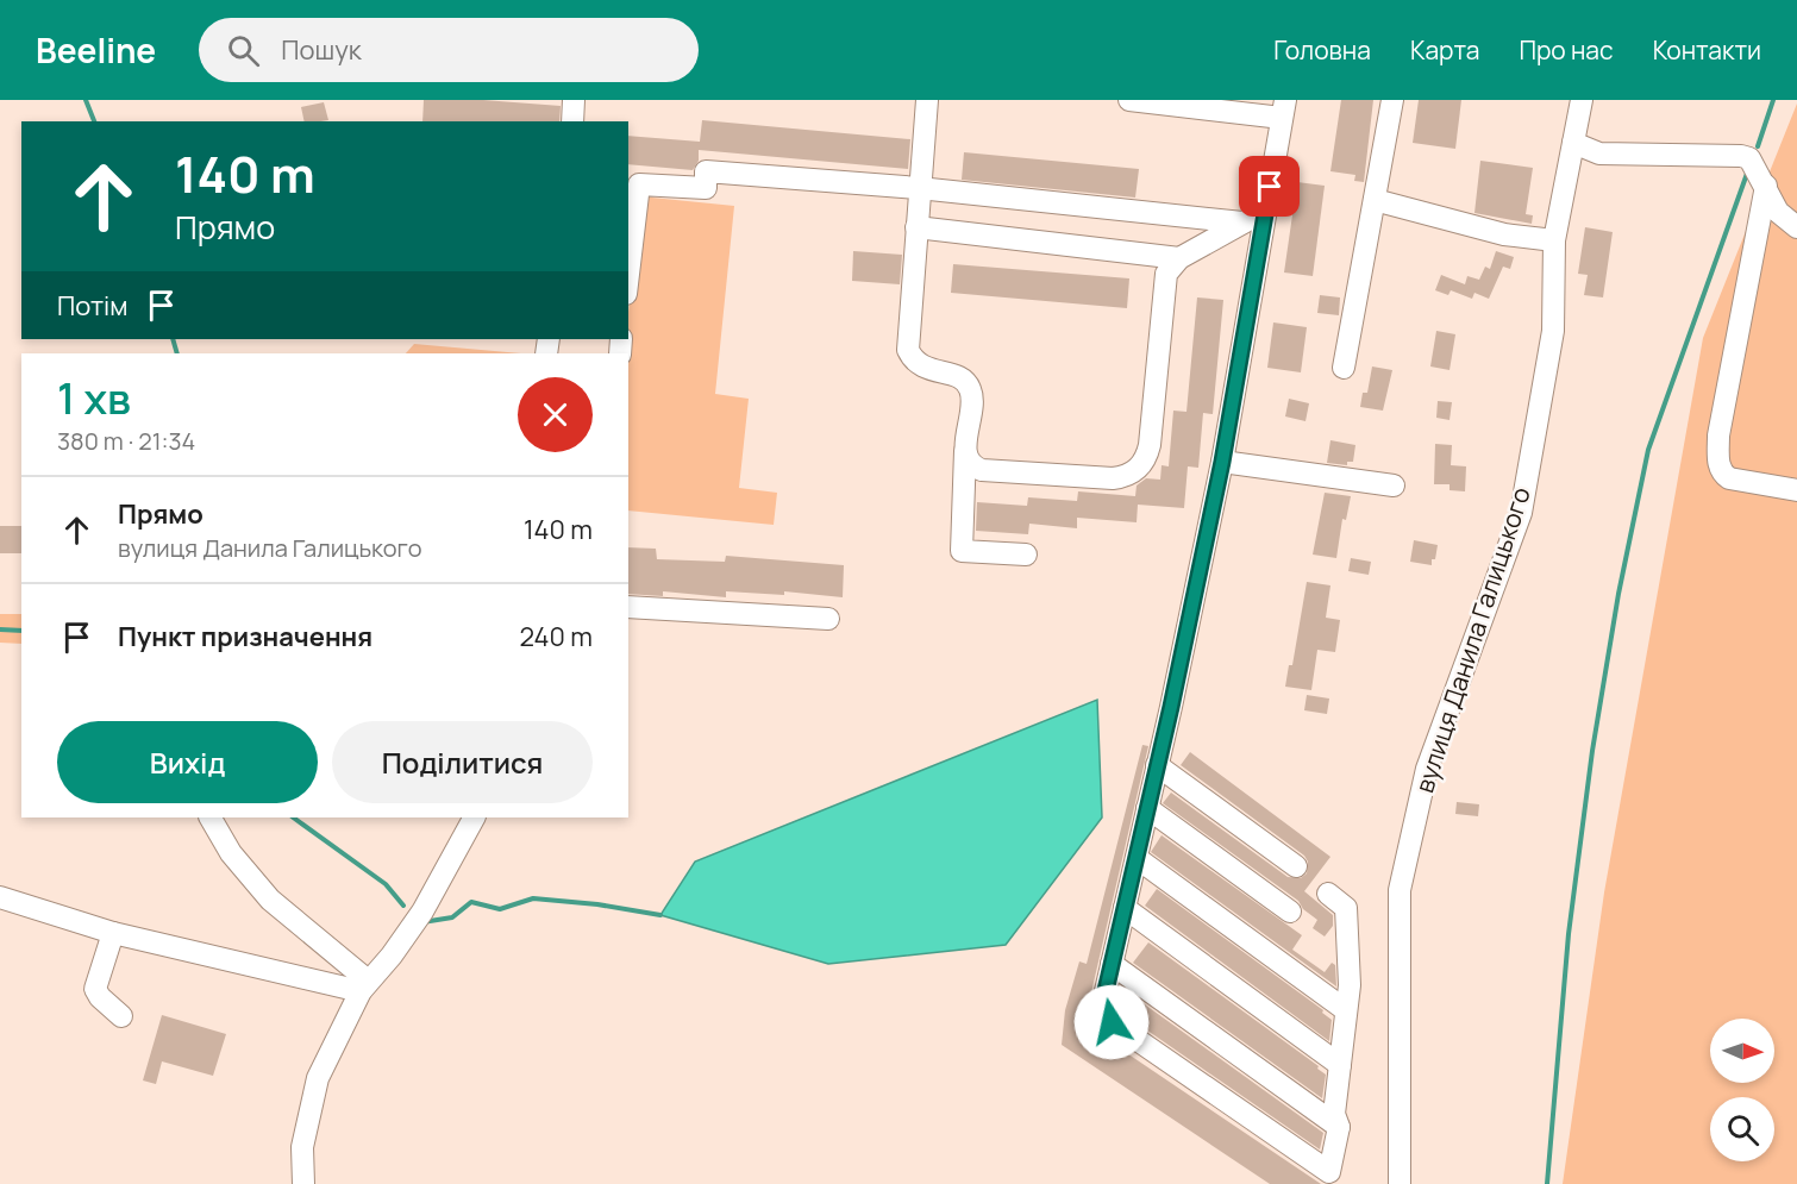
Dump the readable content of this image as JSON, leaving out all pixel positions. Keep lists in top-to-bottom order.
{
  "streets": {
    "street": ["вулиця Данила Галицького"]
  },
  "north": "right",
  "page": {
    "header": "Beeline",
    "search": "Пошук",
    "nav": [
      "Головна",
      "Карта",
      "Про нас",
      "Контакти"
    ],
    "turn": ["140 m", "Прямо"],
    "then": "Потім",
    "heading": ["1 хв", "380 m · 21:34"],
    "list": [
      {
        "name": "Прямо",
        "note": "вулиця Данила Галицького",
        "value": "140 m"
      },
      {
        "name": "Пункт призначення",
        "value": "240 m"
      }
    ],
    "buttons": ["Вихід", "Поділитися"]
  }
}
